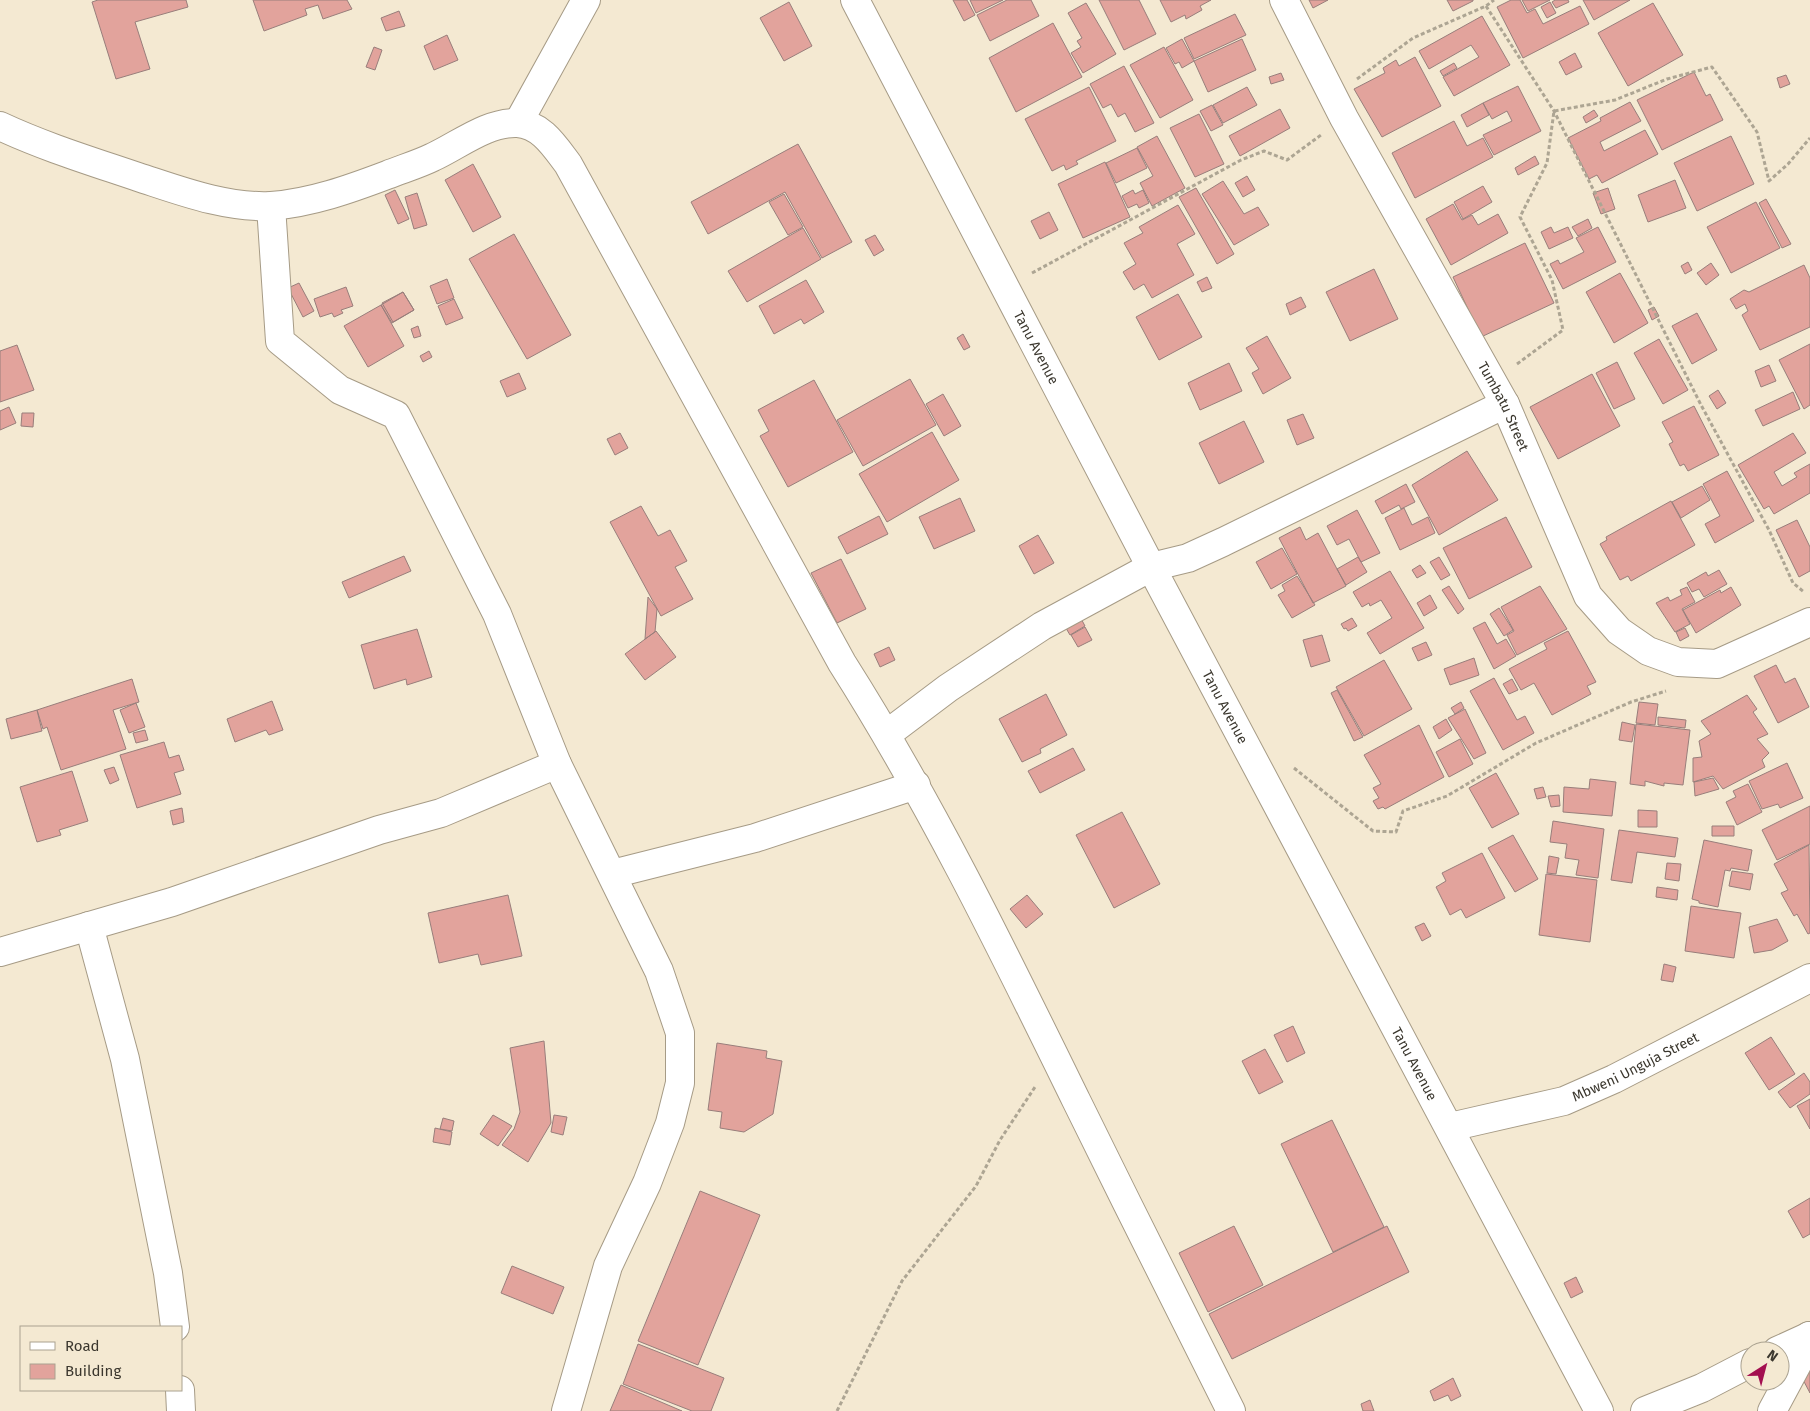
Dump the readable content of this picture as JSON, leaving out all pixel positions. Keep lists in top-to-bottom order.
{
  "streets": {
    "street": ["Tanu Avenue", "Tumbatu Street", "Mbweni Unguja Street"]
  },
  "crossings": [
    ["Tanu Avenue", "Mbweni Unguja Street"]
  ],
  "legend": ["Road", "Building"],
  "north": "top right"
}
